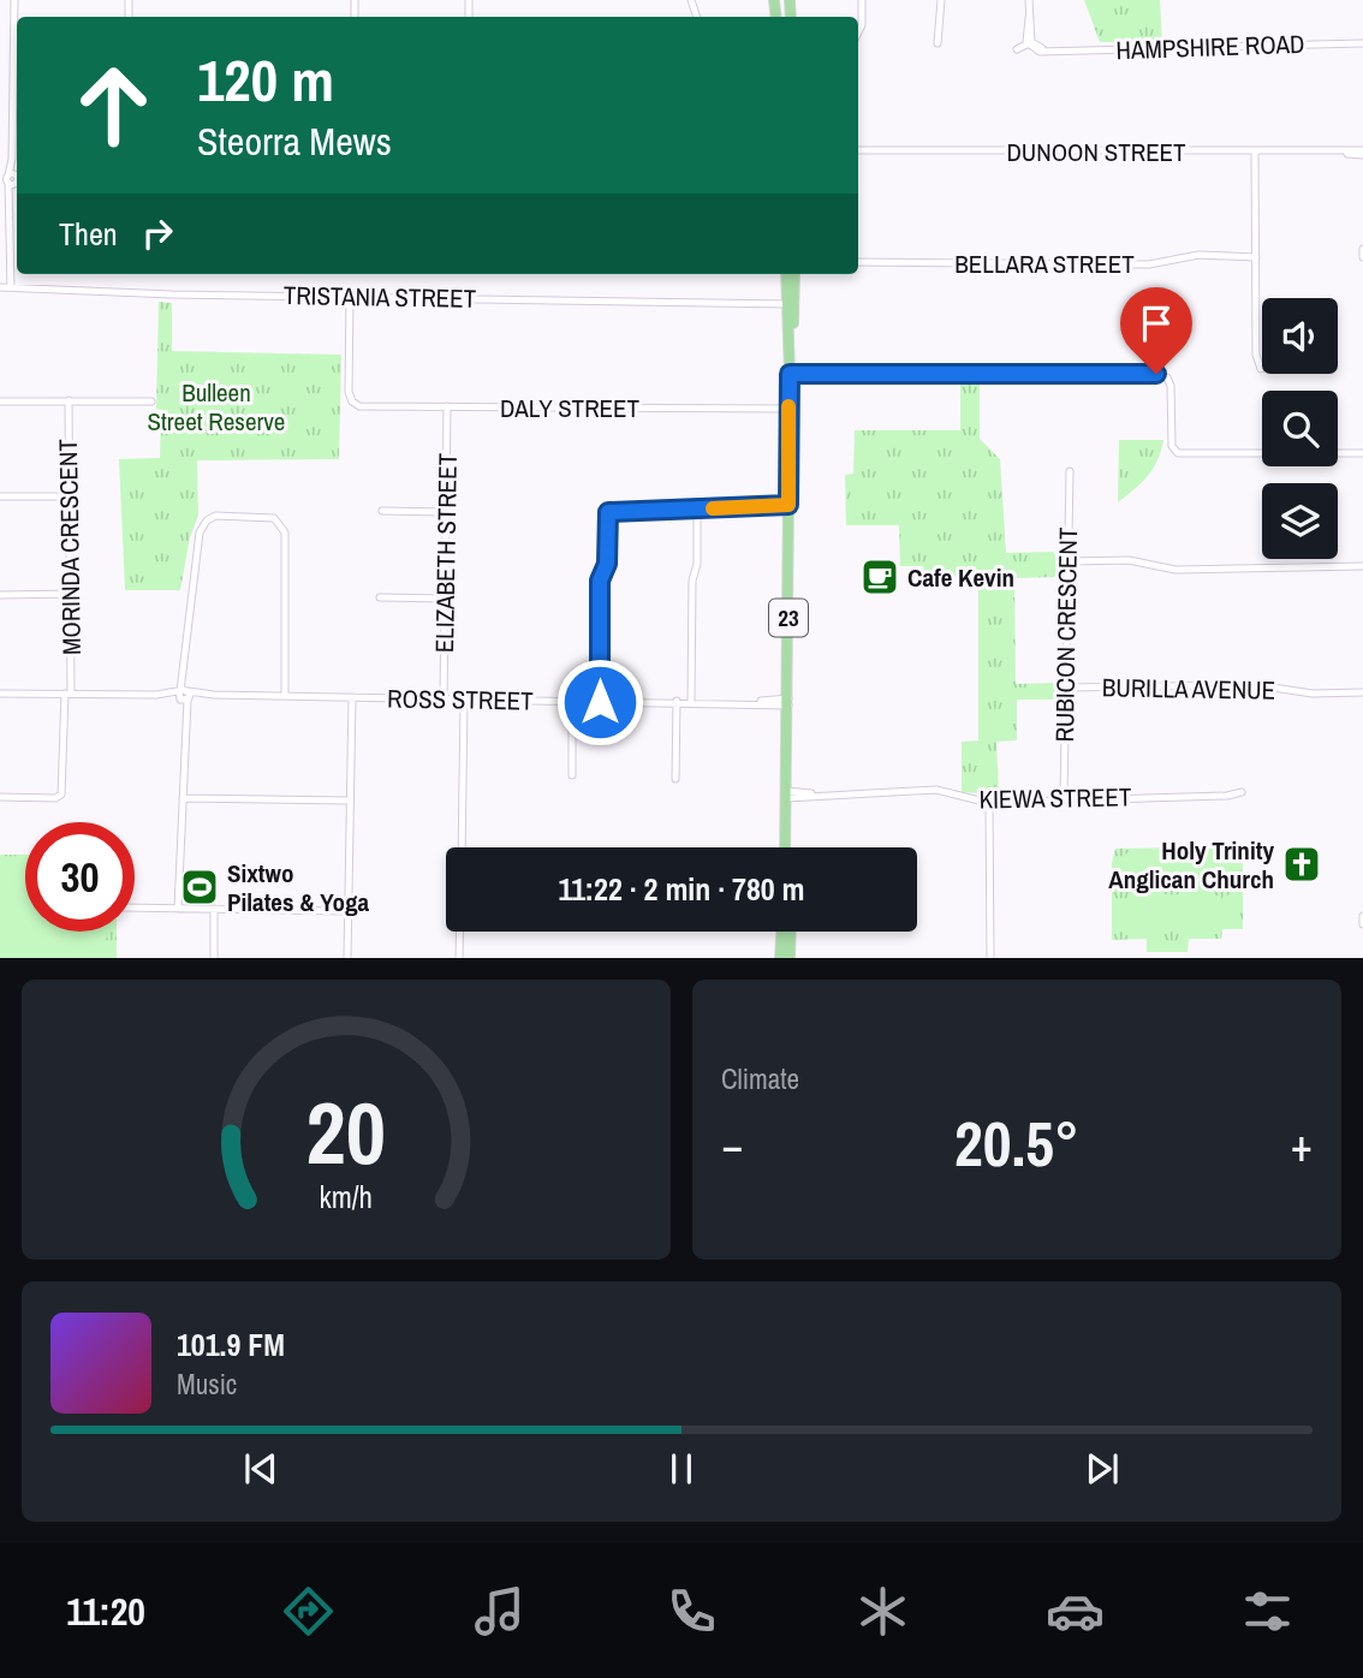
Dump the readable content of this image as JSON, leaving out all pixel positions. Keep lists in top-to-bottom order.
{
  "streets": {
    "main road": ["23"],
    "street": [
      "HAMPSHIRE ROAD",
      "DUNOON STREET",
      "BELLARA STREET",
      "TRISTANIA STREET",
      "DALY STREET",
      "MORINDA CRESCENT",
      "ELIZABETH STREET",
      "RUBICON CRESCENT",
      "BURILLA AVENUE",
      "ROSS STREET",
      "KIEWA STREET"
    ]
  },
  "crossings": [
    ["TRISTANIA STREET", "DALY STREET"],
    ["TRISTANIA STREET", "23"],
    ["DALY STREET", "ELIZABETH STREET"],
    ["DALY STREET", "23"],
    ["MORINDA CRESCENT", "ROSS STREET"],
    ["ELIZABETH STREET", "ROSS STREET"],
    ["23", "ROSS STREET"],
    ["23", "KIEWA STREET"],
    ["RUBICON CRESCENT", "BURILLA AVENUE"],
    ["RUBICON CRESCENT", "KIEWA STREET"]
  ],
  "parks": ["Bulleen Street Reserve"],
  "places": {
    "cafe": ["Cafe Kevin"],
    "church": ["Holy Trinity Anglican Church"],
    "sports": ["Sixtwo Pilates & Yoga"]
  },
  "page": {
    "turn": ["120 m", "Steorra Mews"],
    "then": "Then",
    "limit": "30",
    "trip": "11:22 · 2 min · 780 m",
    "tile": "Climate",
    "heat": ["−", "20.5°", "+"],
    "song": ["101.9 FM", "Music"],
    "tabs": "11:20",
    "gauge": ["20", "km/h"]
  }
}
